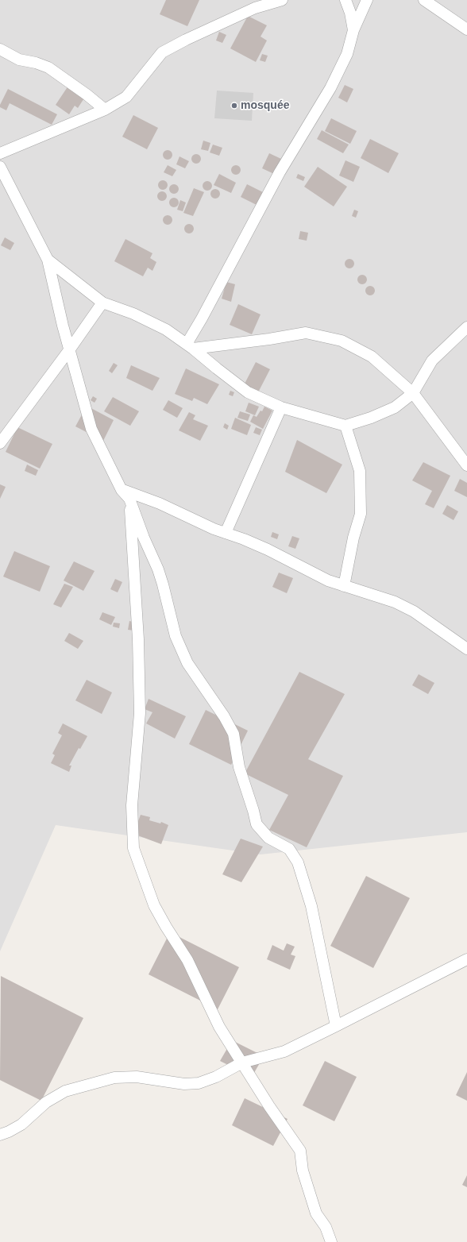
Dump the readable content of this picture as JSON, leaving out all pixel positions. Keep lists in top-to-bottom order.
{
  "places": ["mosquée"]
}
